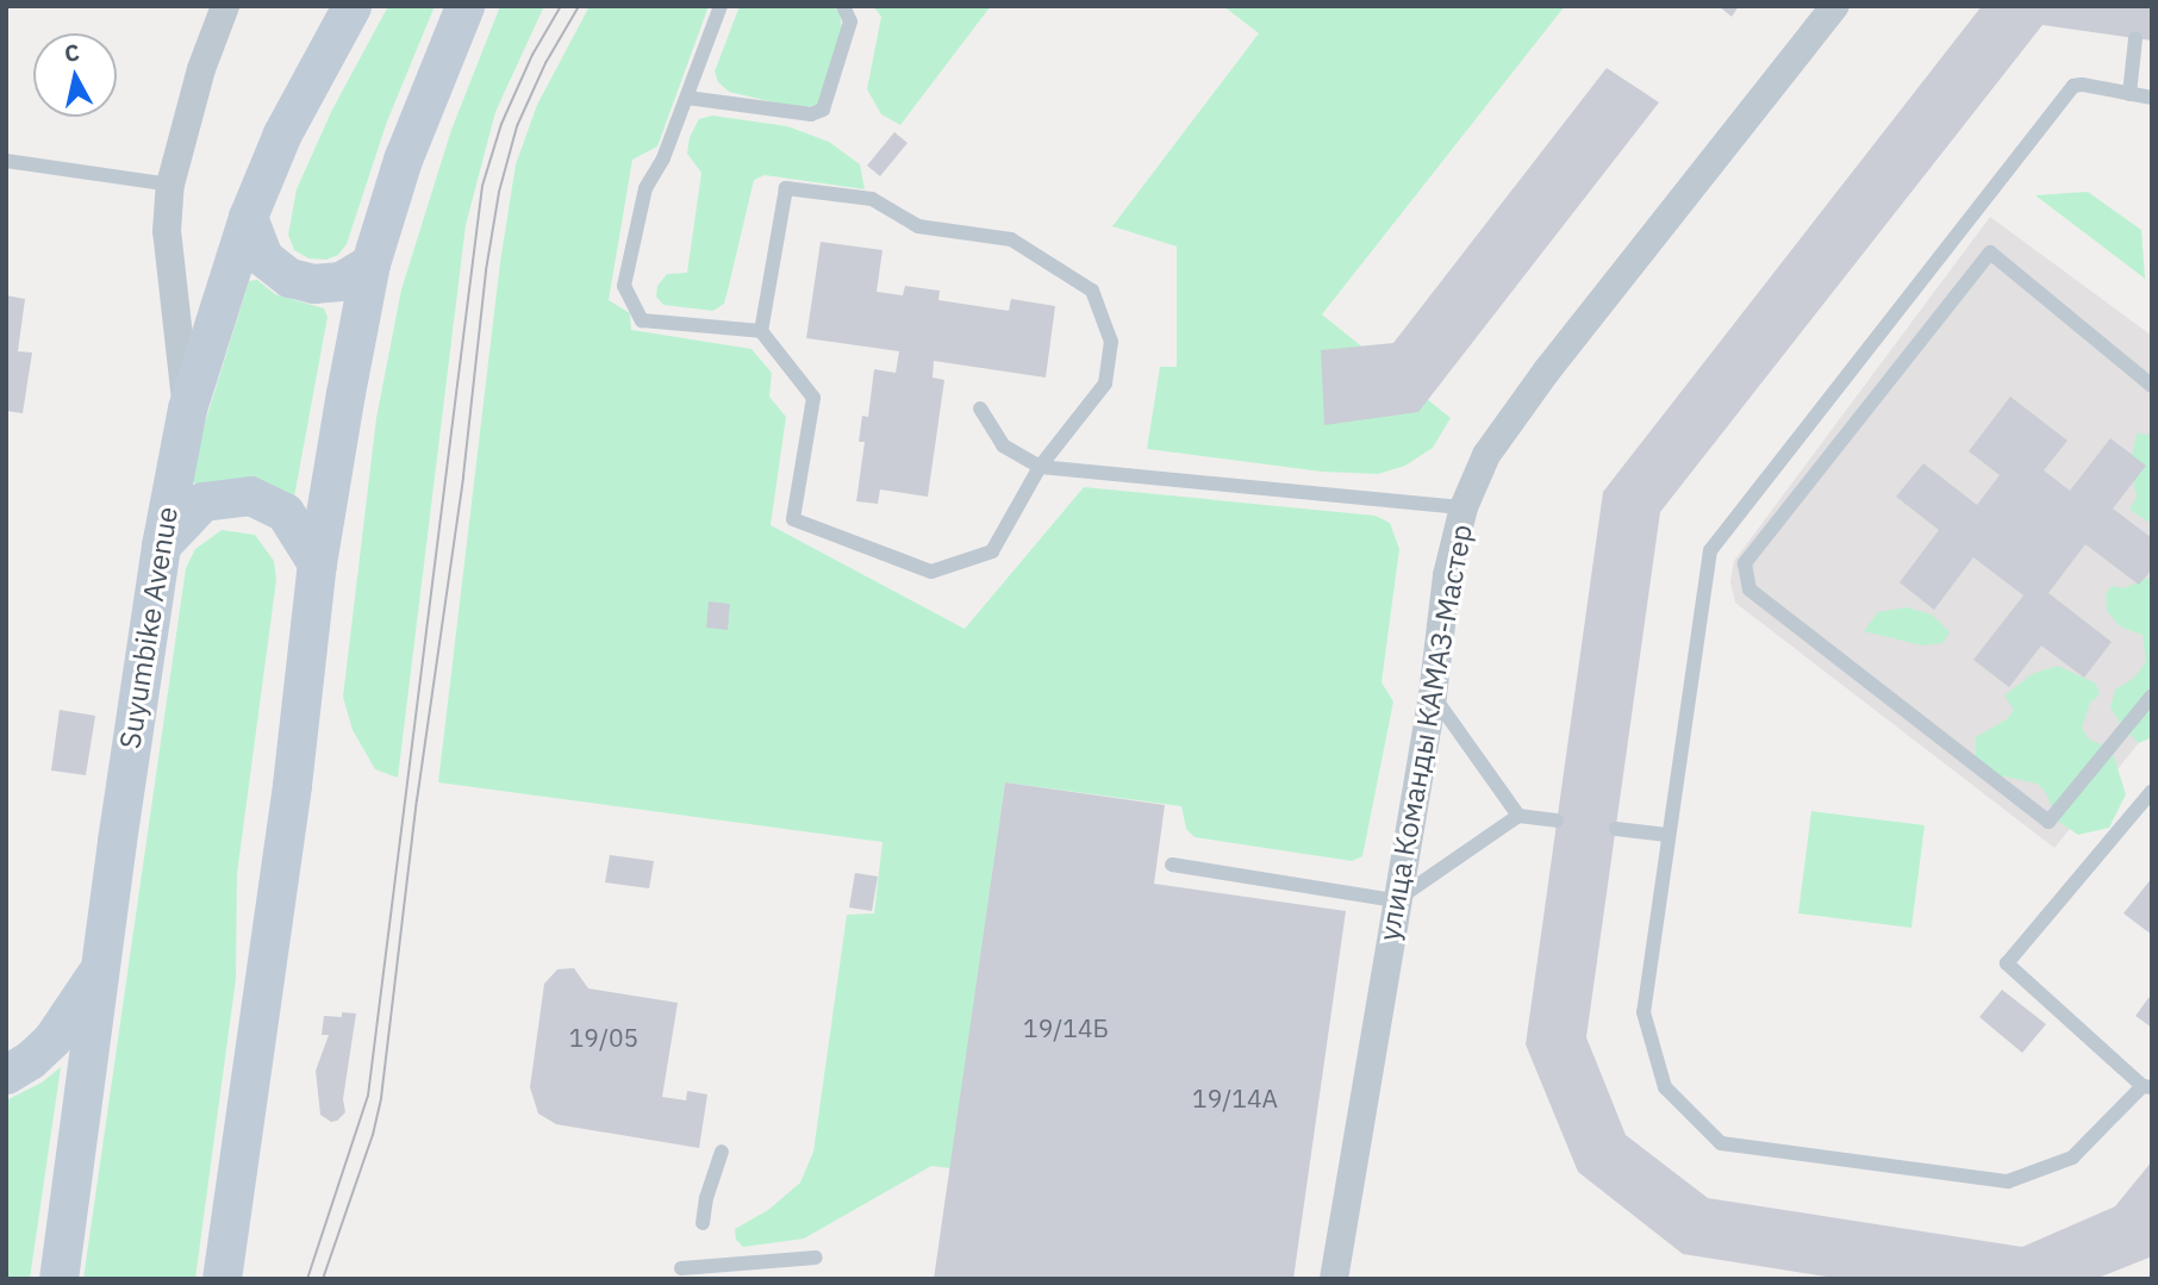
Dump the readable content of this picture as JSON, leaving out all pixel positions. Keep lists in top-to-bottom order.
{
  "streets": {
    "main road": ["Suyumbike Avenue"],
    "street": ["улица Команды КАМАЗ-Мастер"]
  },
  "house_numbers": ["19/14Б", "19/05", "19/14А"],
  "north": "top"
}
